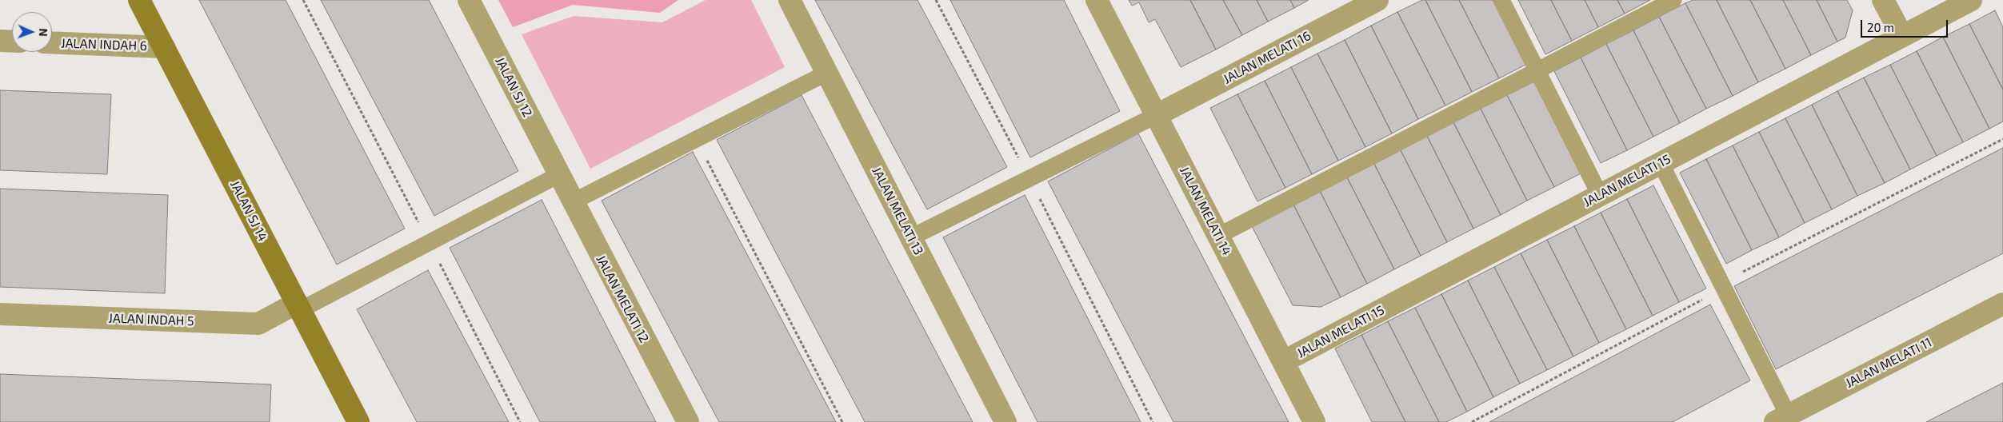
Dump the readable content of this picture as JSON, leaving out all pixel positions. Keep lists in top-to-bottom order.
{
  "streets": {
    "street": [
      "JALAN INDAH 6",
      "JALAN MELATI 16",
      "JALAN SJ 12",
      "JALAN MELATI 15",
      "JALAN SJ 14",
      "JALAN MELATI 13",
      "JALAN MELATI 14",
      "JALAN MELATI 12",
      "JALAN INDAH 5",
      "JALAN MELATI 11"
    ]
  },
  "crossings": [
    ["JALAN INDAH 6", "JALAN SJ 14"],
    ["JALAN MELATI 16", "JALAN MELATI 14"],
    ["JALAN SJ 12", "JALAN MELATI 12"],
    ["JALAN MELATI 15", "JALAN MELATI 14"],
    ["JALAN SJ 14", "JALAN INDAH 5"]
  ],
  "scale_bar": "20 m",
  "north": "right"
}
